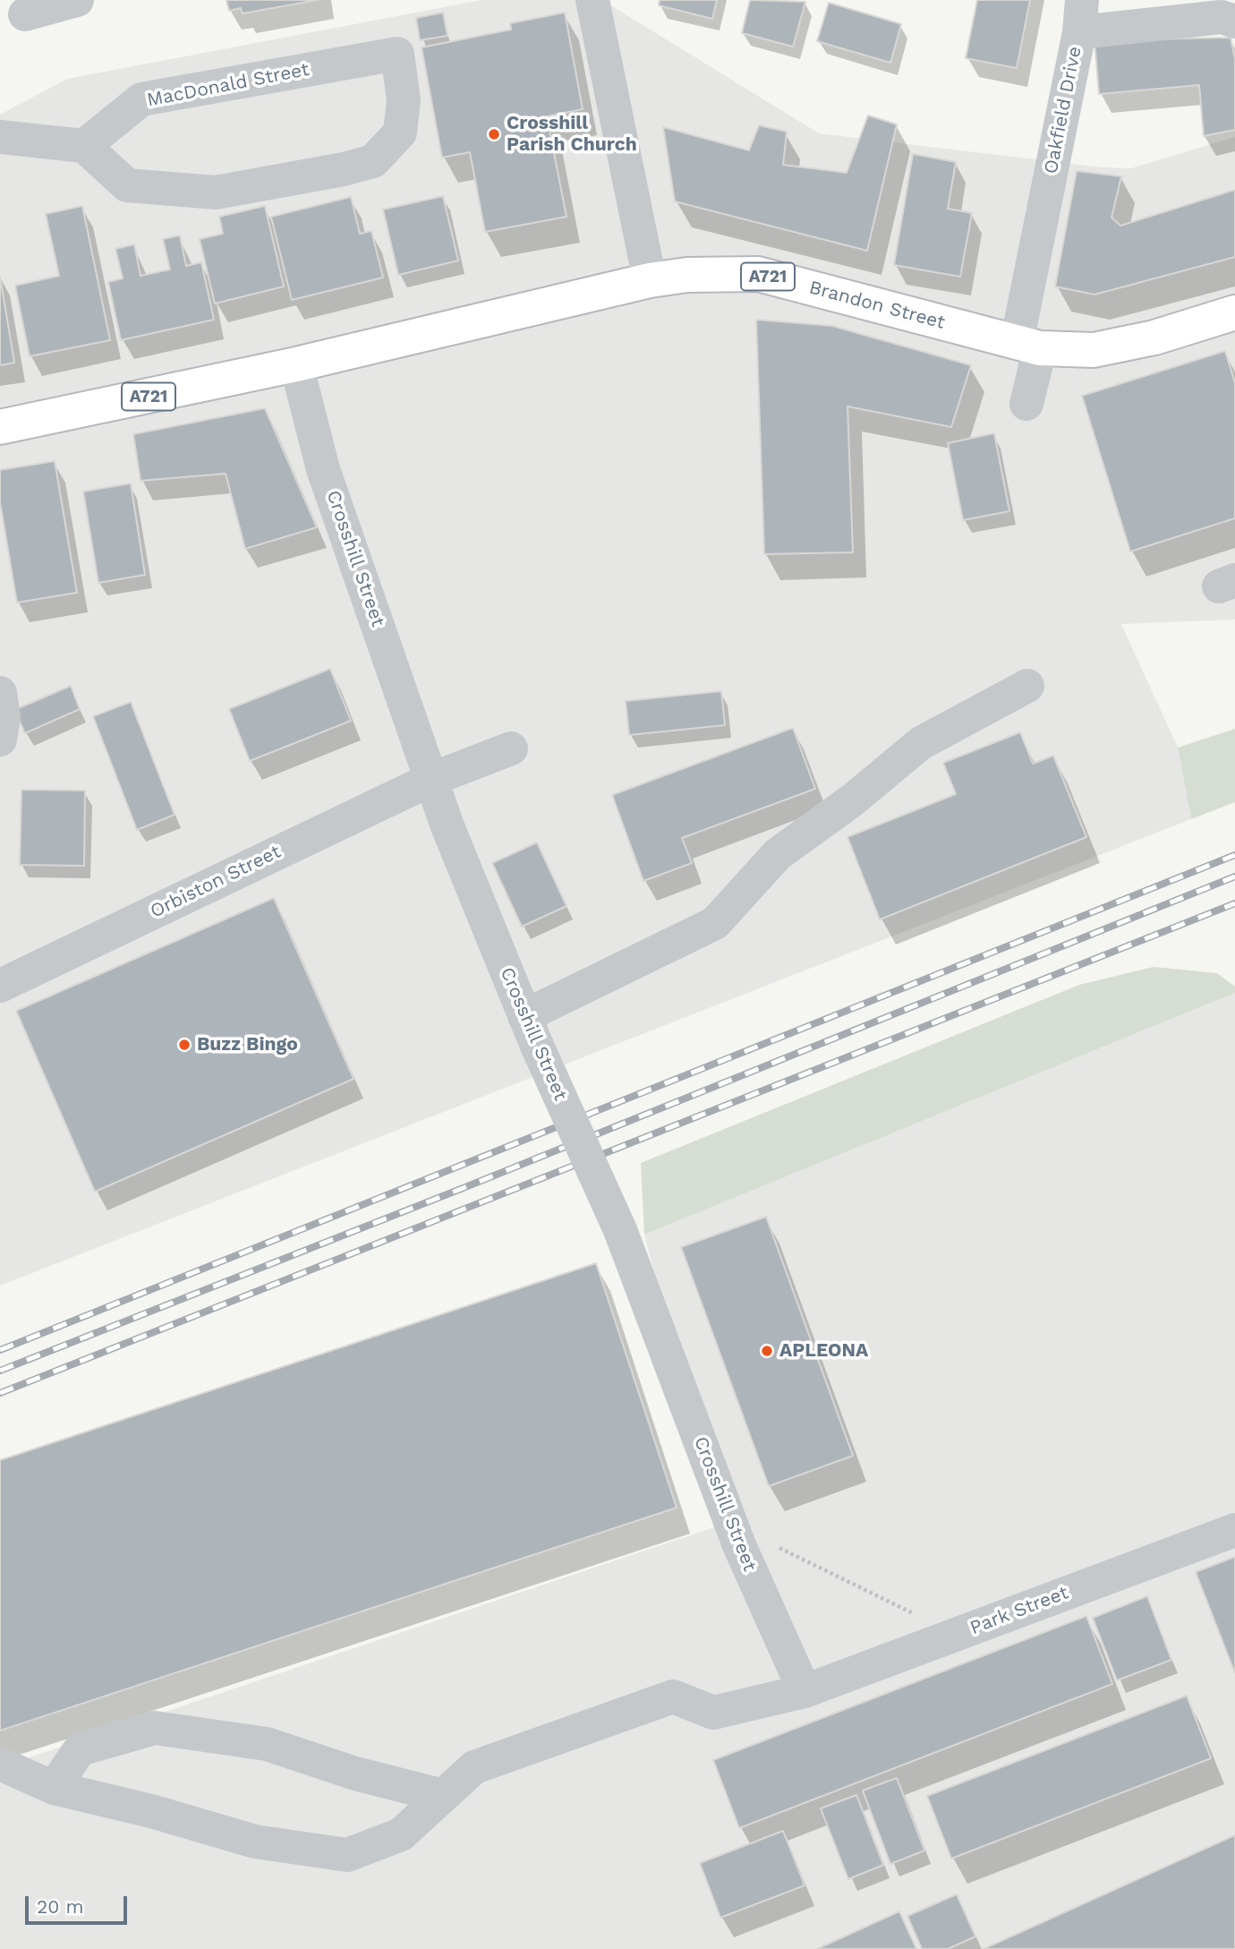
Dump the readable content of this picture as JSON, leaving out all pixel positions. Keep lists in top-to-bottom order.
{
  "streets": {
    "main road": ["A721", "Brandon Street"],
    "street": [
      "MacDonald Street",
      "Oakfield Drive",
      "Crosshill Street",
      "Orbiston Street",
      "Park Street"
    ]
  },
  "crossings": [
    ["Oakfield Drive", "Brandon Street"],
    ["A721", "Brandon Street"],
    ["A721", "Crosshill Street"],
    ["Brandon Street", "Crosshill Street"],
    ["Crosshill Street", "Orbiston Street"],
    ["Crosshill Street", "Park Street"]
  ],
  "places": ["Crosshill Parish Church", "Buzz Bingo", "APLEONA"],
  "scale_bar": "20 m"
}
